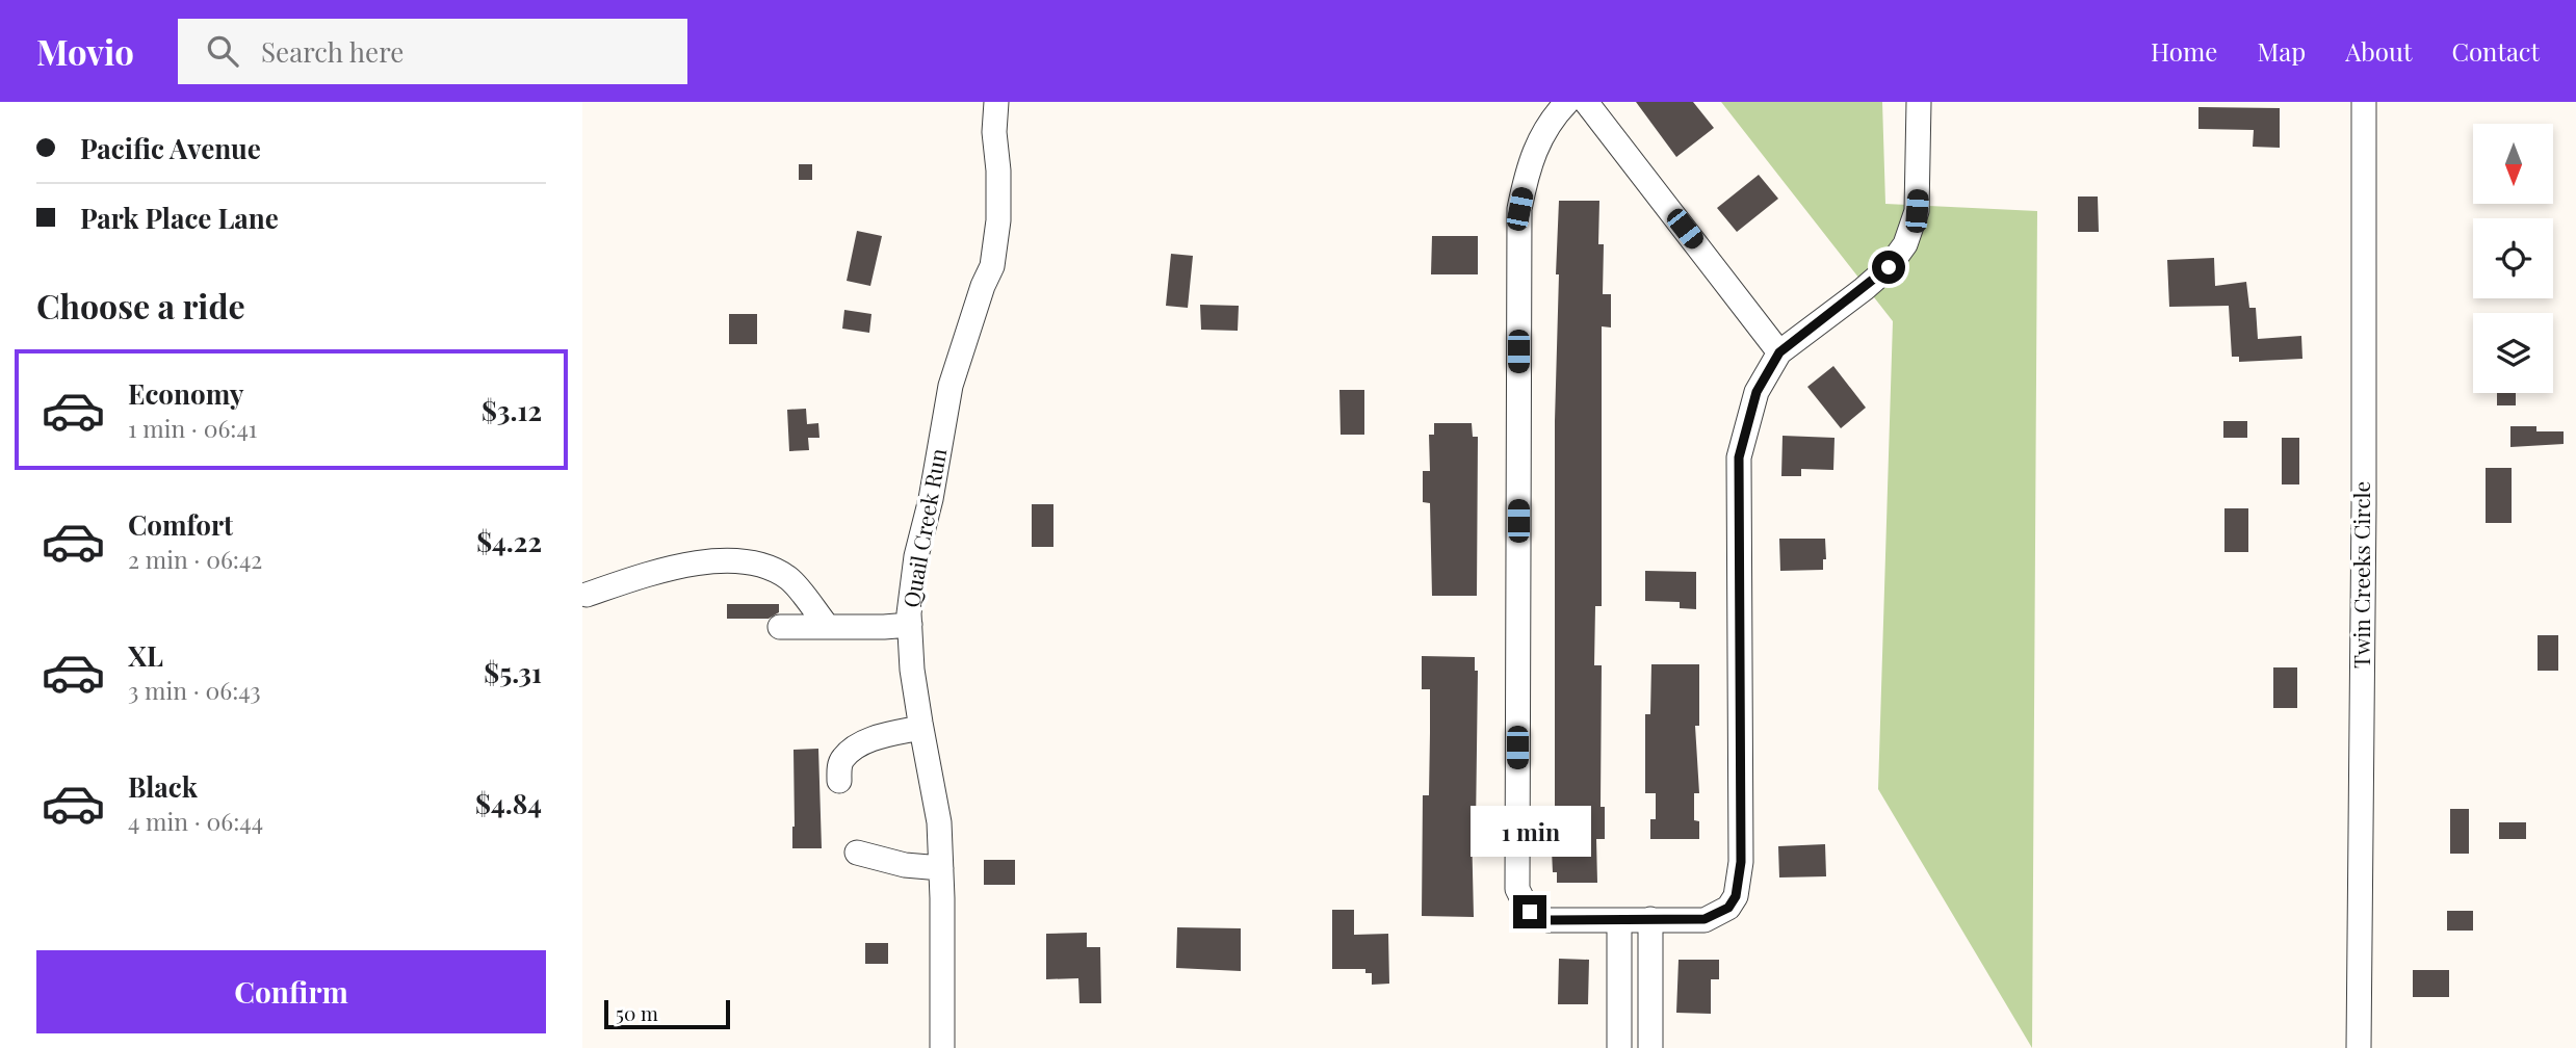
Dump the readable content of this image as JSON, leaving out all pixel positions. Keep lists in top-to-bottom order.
{
  "streets": {
    "street": ["Quail Creek Run", "Twin Creeks Circle"]
  },
  "scale_bar": "50 m",
  "north": "bottom",
  "page": {
    "header": "Movio",
    "search": "Search here",
    "nav": [
      "Home",
      "Map",
      "About",
      "Contact"
    ],
    "banner": ["Pacific Avenue", "Park Place Lane"],
    "heading": "Choose a ride",
    "list": [
      {
        "name": "Economy",
        "note": "1 min · 06:41",
        "value": "$3.12"
      },
      {
        "name": "Comfort",
        "note": "2 min · 06:42",
        "value": "$4.22"
      },
      {
        "name": "XL",
        "note": "3 min · 06:43",
        "value": "$5.31"
      },
      {
        "name": "Black",
        "note": "4 min · 06:44",
        "value": "$4.84"
      }
    ],
    "bubble": "1 min",
    "buttons": "Confirm",
    "scale": "50 m"
  }
}
